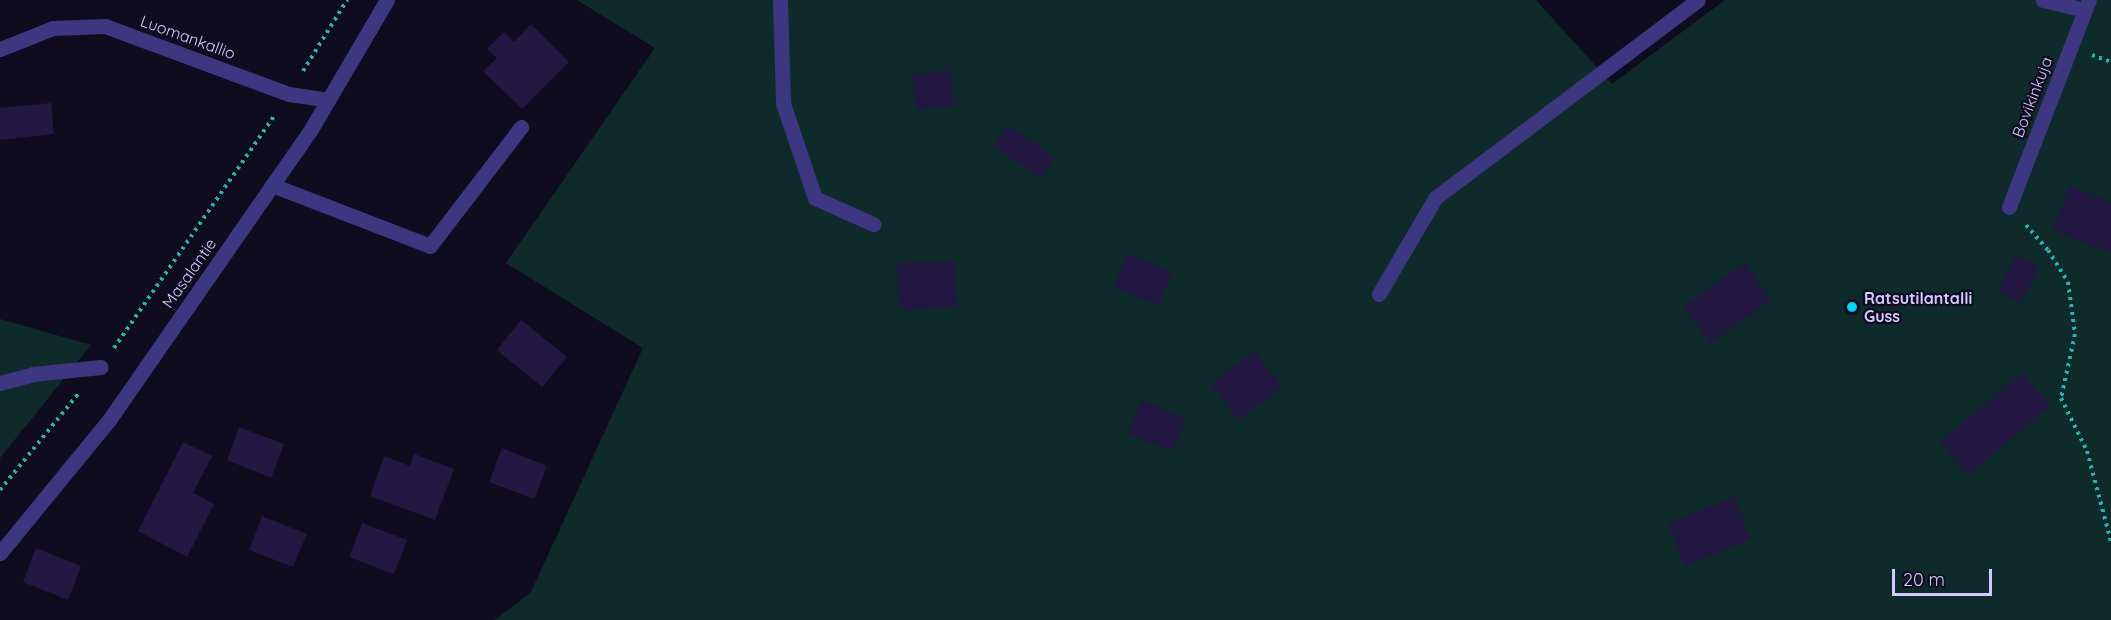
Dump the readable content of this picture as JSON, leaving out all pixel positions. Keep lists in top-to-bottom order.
{
  "streets": {
    "street": ["Luomankallio", "Bovikinkuja", "Masalantie"]
  },
  "crossings": [
    ["Luomankallio", "Masalantie"]
  ],
  "places": ["Ratsutilantalli Guss"],
  "scale_bar": "20 m"
}
